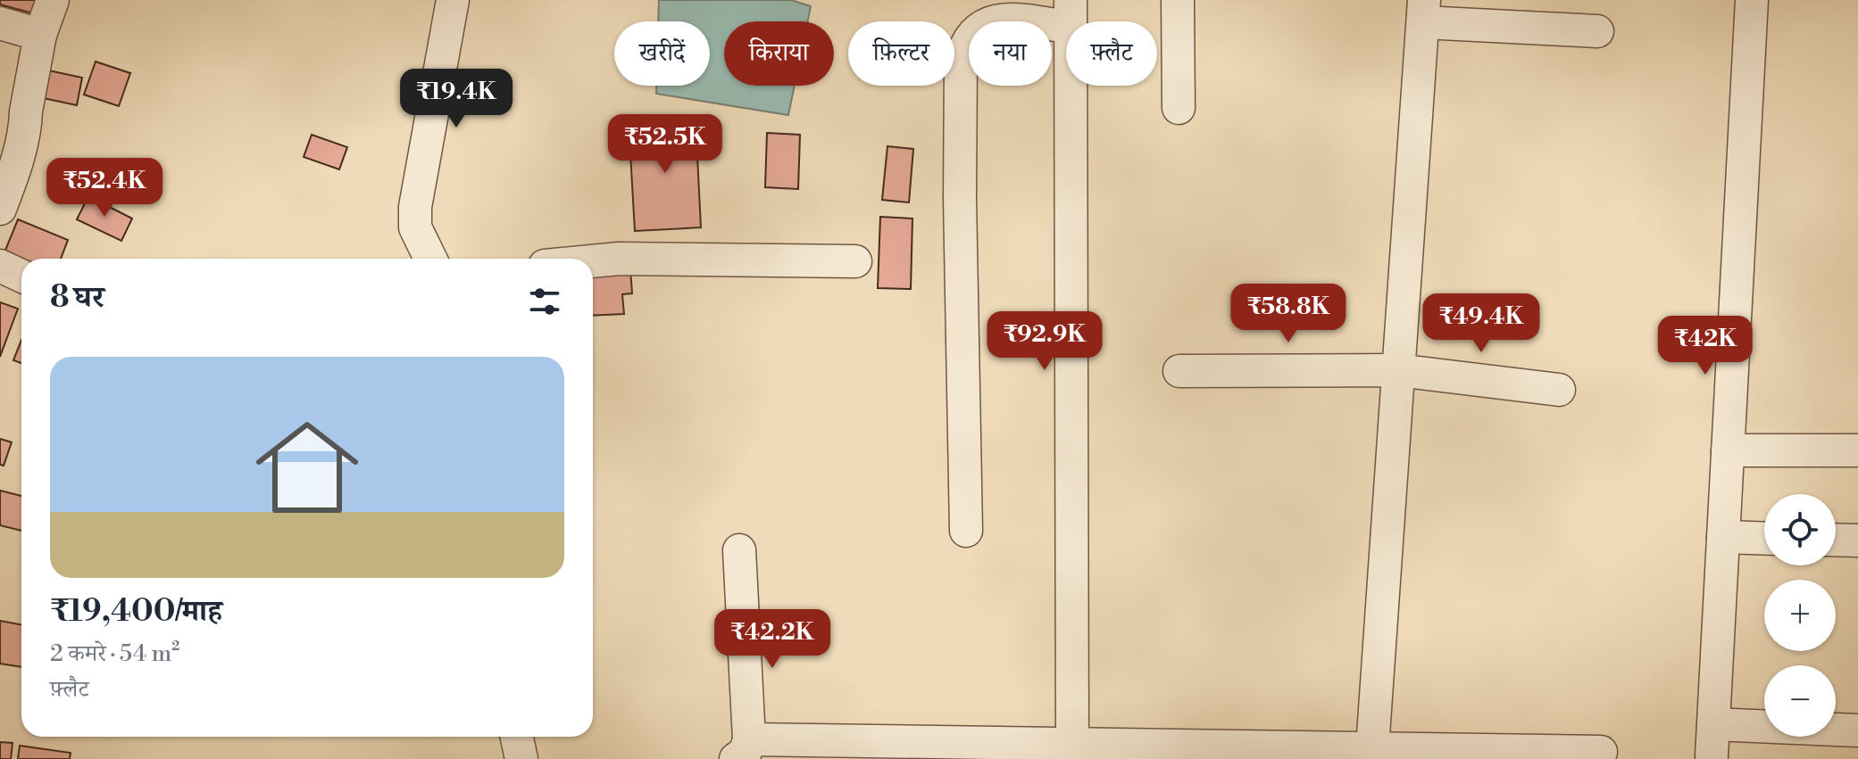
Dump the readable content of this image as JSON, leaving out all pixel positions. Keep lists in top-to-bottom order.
{
  "page": {
    "chip": [
      "खरीदें",
      "किराया",
      "फ़िल्टर",
      "नया",
      "फ़्लैट"
    ],
    "price": [
      "₹19.4K",
      "₹52.5K",
      "₹52.4K",
      "₹58.8K",
      "₹49.4K",
      "₹92.9K",
      "₹42K",
      "₹42.2K"
    ],
    "heading": "8 घर",
    "list": [
      {
        "name": "₹19,400/माह",
        "note": "2 कमरे · 54 m² · फ़्लैट"
      }
    ],
    "map_buttons": ["+", "−"]
  }
}
